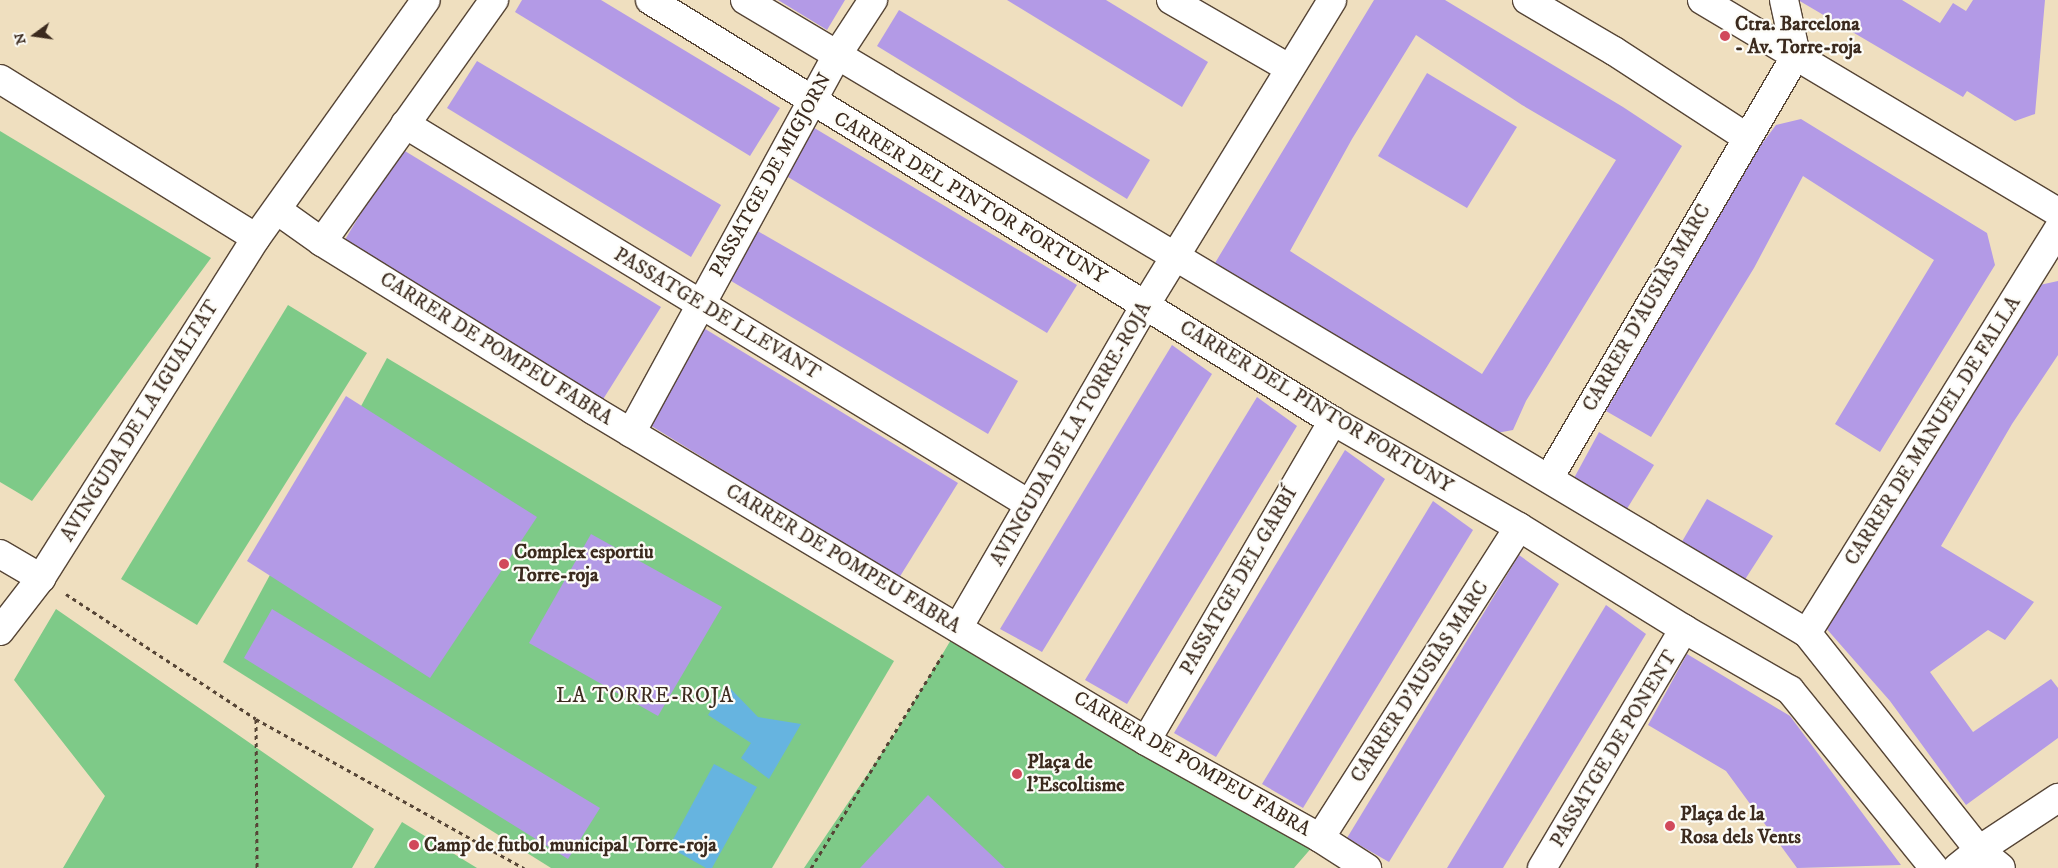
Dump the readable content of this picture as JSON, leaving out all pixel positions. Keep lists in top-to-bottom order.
{
  "streets": {
    "street": [
      "PASSATGE DE MIGJORN",
      "CARRER DEL PINTOR FORTUNY",
      "CARRER D'AUSIÀS MARC",
      "PASSATGE DE LLEVANT",
      "CARRER DE POMPEU FABRA",
      "AVINGUDA DE LA IGUALTAT",
      "CARRER DE MANUEL DE FALLA",
      "AVINGUDA DE LA TORRE-ROJA",
      "PASSATGE DEL GARBÍ",
      "PASSATGE DE PONENT"
    ]
  },
  "crossings": [
    ["PASSATGE DE MIGJORN", "CARRER DEL PINTOR FORTUNY"],
    ["PASSATGE DE MIGJORN", "PASSATGE DE LLEVANT"],
    ["PASSATGE DE MIGJORN", "CARRER DE POMPEU FABRA"],
    ["CARRER DEL PINTOR FORTUNY", "CARRER D'AUSIÀS MARC"],
    ["CARRER DEL PINTOR FORTUNY", "AVINGUDA DE LA TORRE-ROJA"],
    ["CARRER DEL PINTOR FORTUNY", "PASSATGE DEL GARBÍ"],
    ["CARRER DEL PINTOR FORTUNY", "PASSATGE DE PONENT"],
    ["CARRER D'AUSIÀS MARC", "CARRER DE POMPEU FABRA"],
    ["PASSATGE DE LLEVANT", "AVINGUDA DE LA TORRE-ROJA"],
    ["CARRER DE POMPEU FABRA", "AVINGUDA DE LA IGUALTAT"],
    ["CARRER DE POMPEU FABRA", "AVINGUDA DE LA TORRE-ROJA"],
    ["CARRER DE POMPEU FABRA", "PASSATGE DEL GARBÍ"]
  ],
  "districts": ["LA TORRE-ROJA"],
  "places": [
    "Ctra. Barcelona - Av. Torre-roja",
    "Complex esportiu Torre-roja",
    "Plaça de l'Escoltisme",
    "Plaça de la Rosa dels Vents",
    "Camp de futbol municipal Torre-roja"
  ],
  "north": "left"
}
